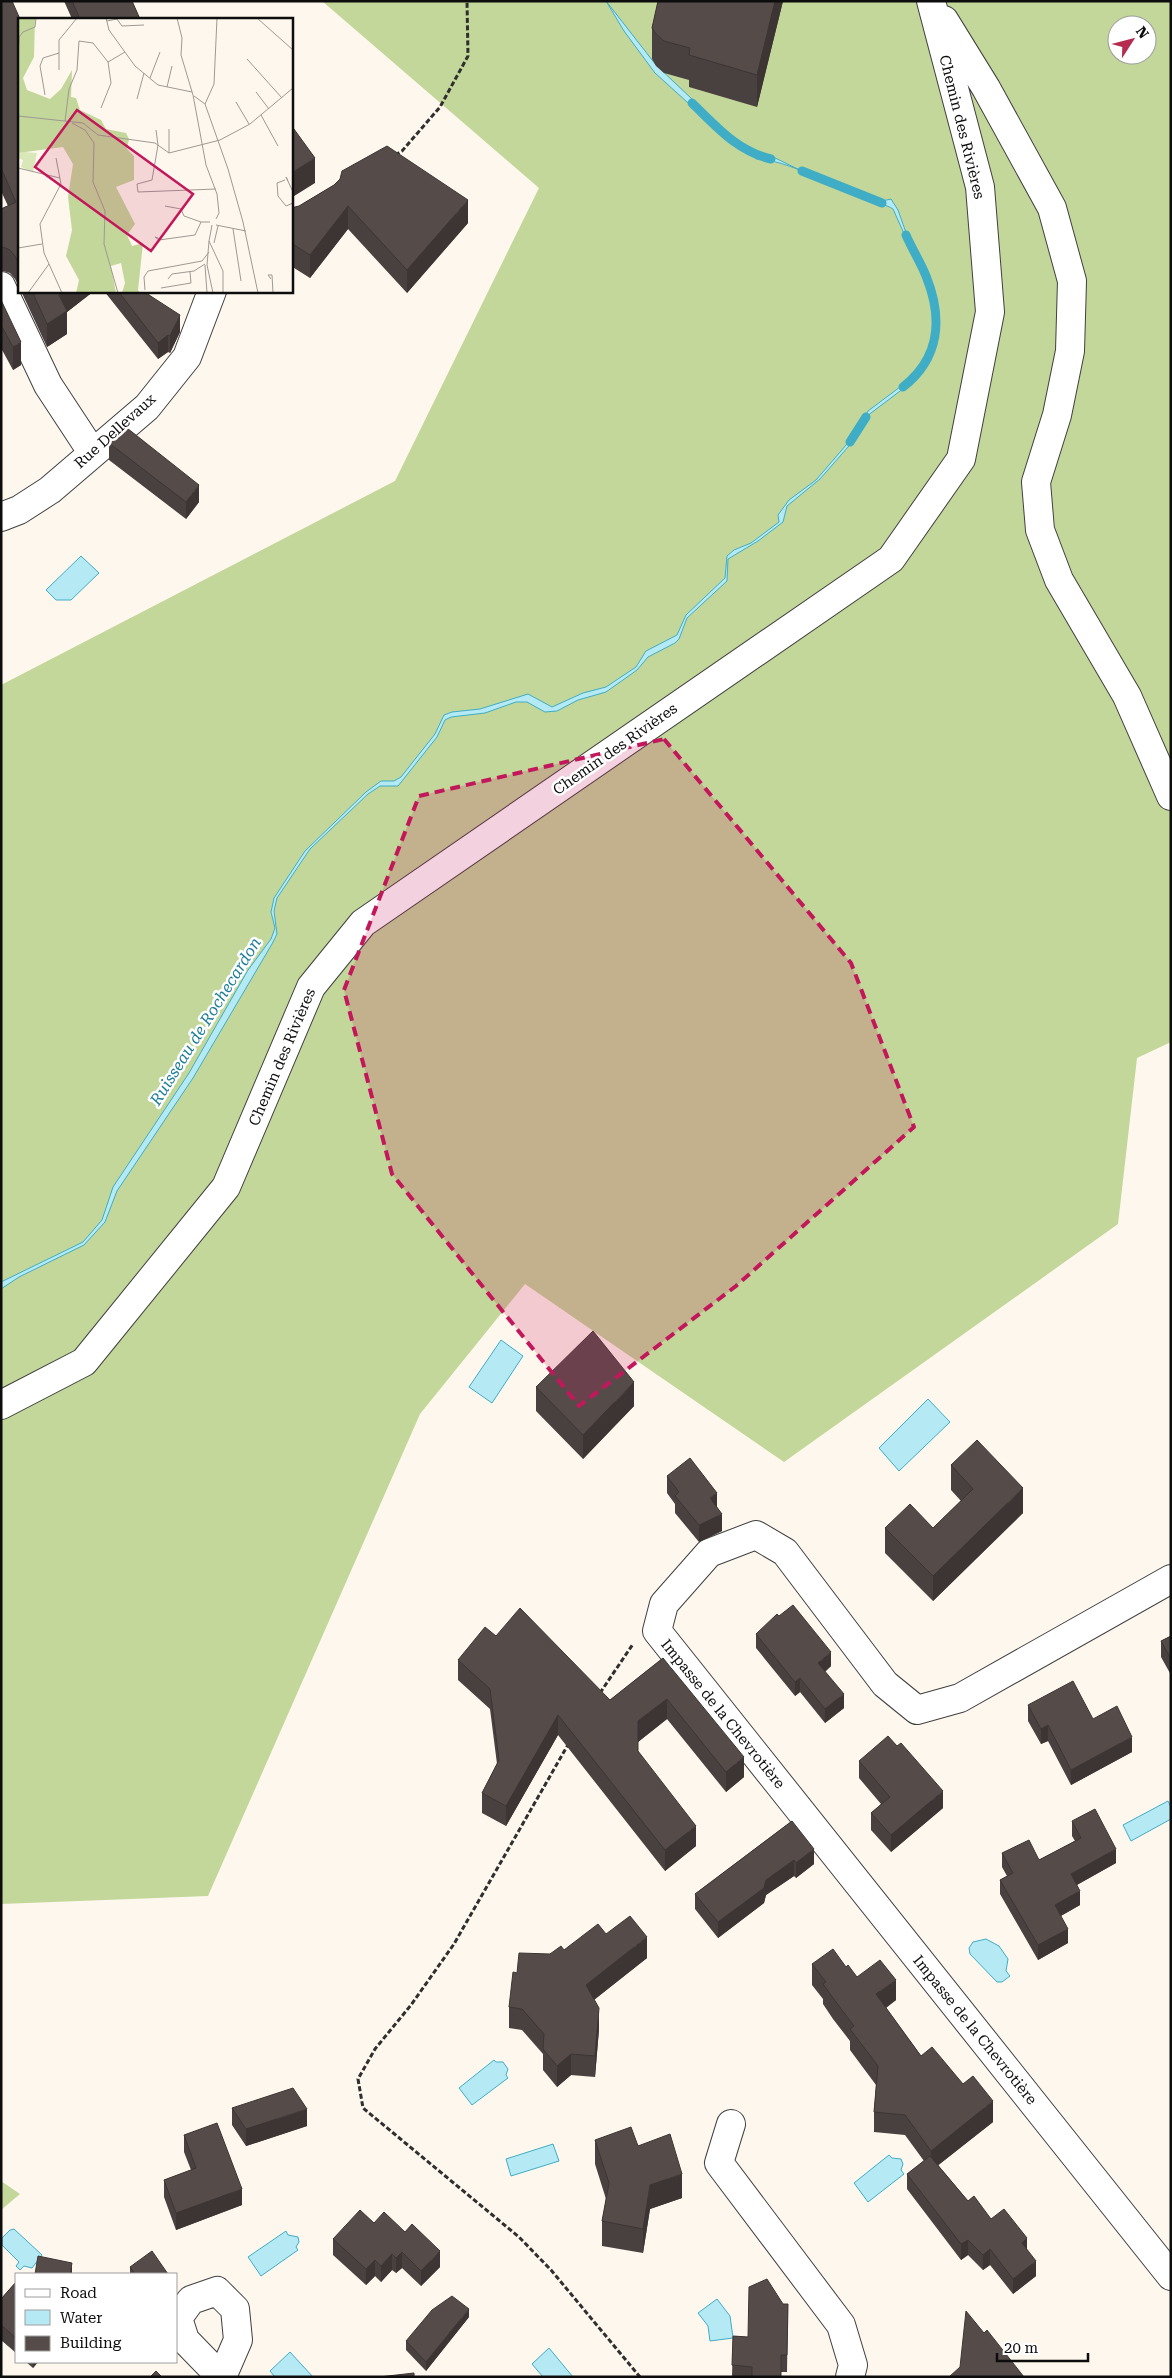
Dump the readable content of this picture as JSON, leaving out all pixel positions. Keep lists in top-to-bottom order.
{
  "streets": {
    "street": ["Chemin des Rivières", "Rue Dellevaux", "Impasse de la Chevrotière"]
  },
  "water": ["Ruisseau de Rochecardon"],
  "legend": ["Road", "Water", "Building"],
  "scale_bar": "20 m",
  "north": "top right"
}
